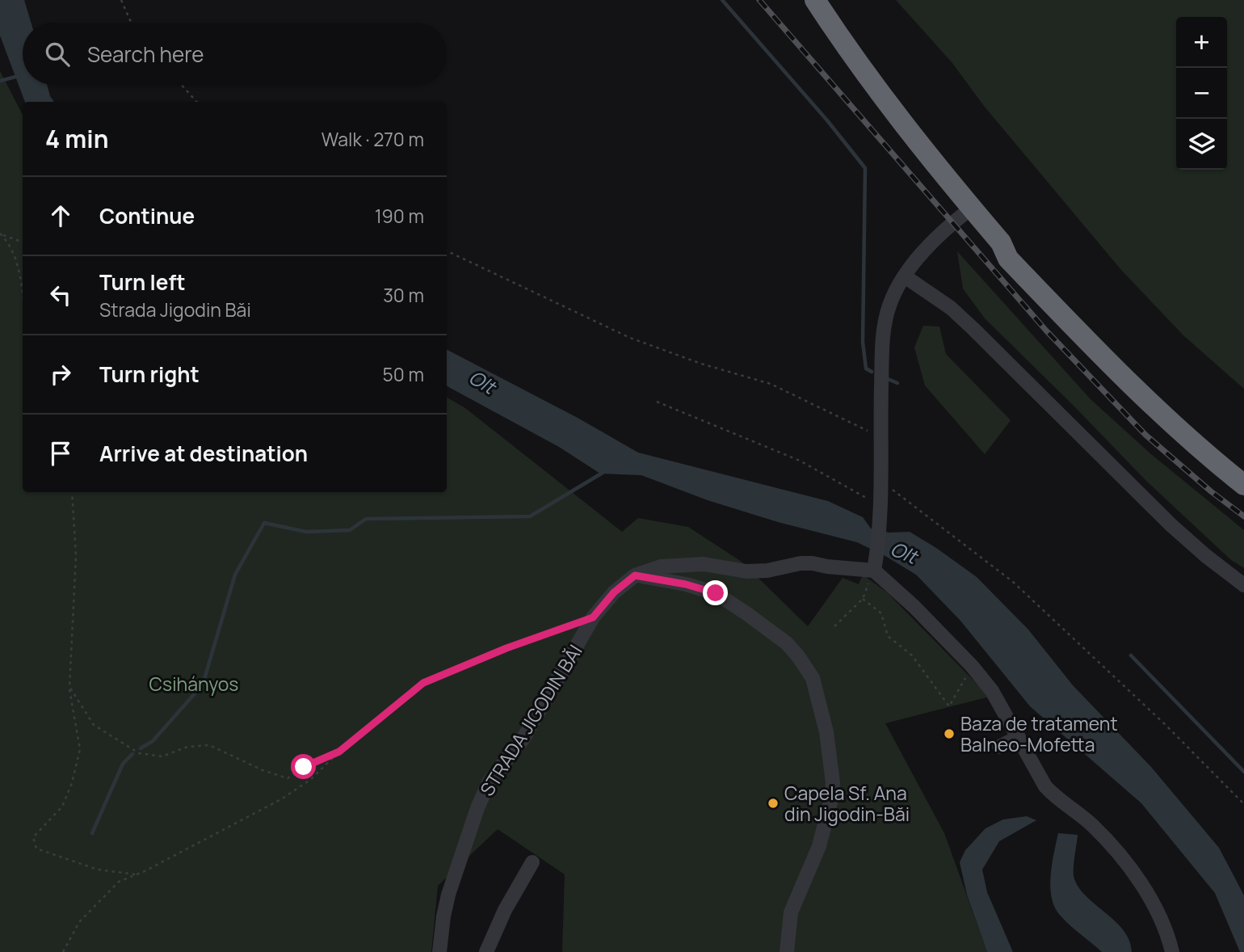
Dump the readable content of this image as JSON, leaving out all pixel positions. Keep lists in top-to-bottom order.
{
  "streets": {
    "street": ["STRADA JIGODIN BĂI"]
  },
  "water": ["Olt"],
  "parks": ["Csihányos"],
  "places": ["Baza de tratament Balneo-Mofetta", "Capela Sf. Ana din Jigodin-Băi"],
  "page": {
    "map_buttons": ["+", "−"],
    "search": "Search here",
    "heading": ["4 min", "Walk · 270 m"],
    "list": [
      ["Continue", "190 m"],
      ["Turn left", "Strada Jigodin Băi", "30 m"],
      ["Turn right", "50 m"],
      "Arrive at destination"
    ]
  }
}
